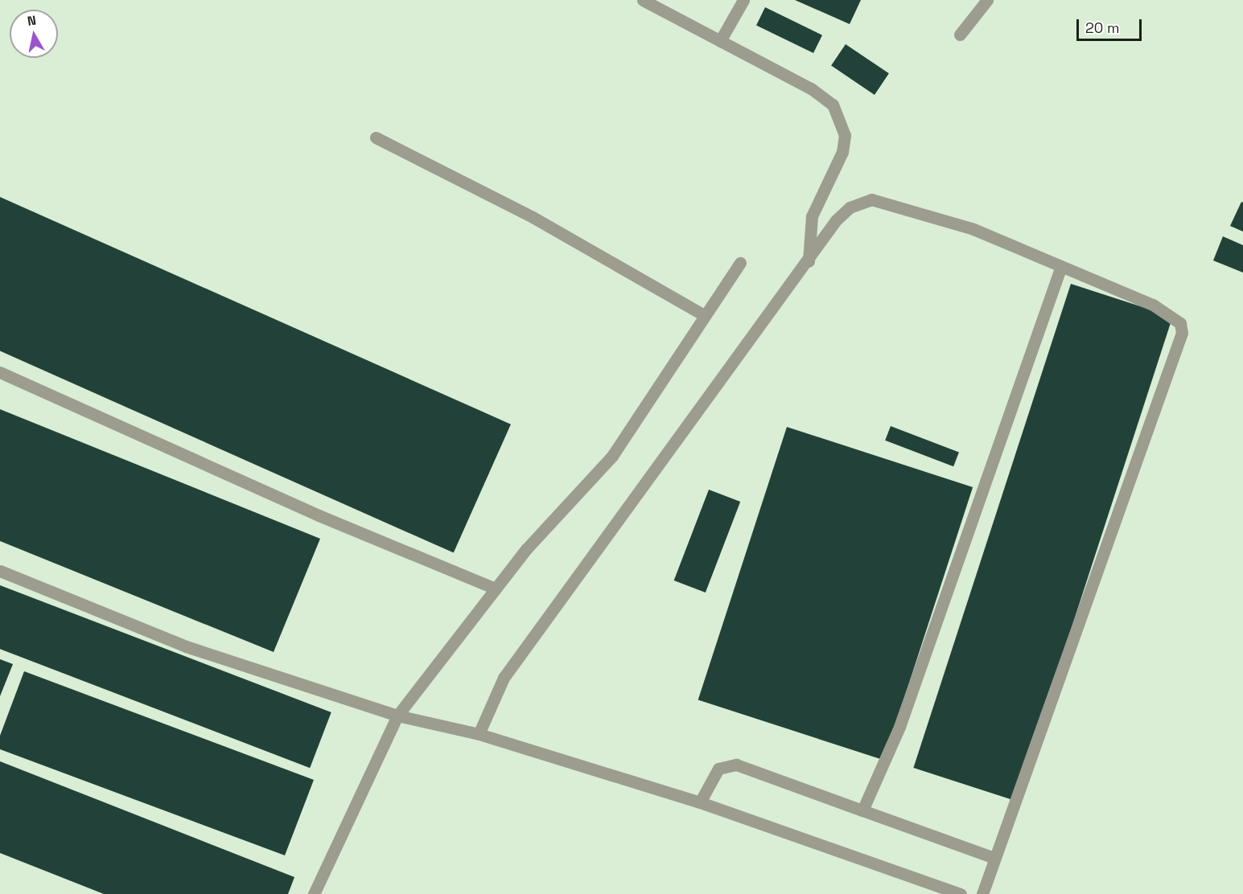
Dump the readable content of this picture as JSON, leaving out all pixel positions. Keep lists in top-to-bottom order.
{
  "scale_bar": "20 m",
  "north": "top"
}
